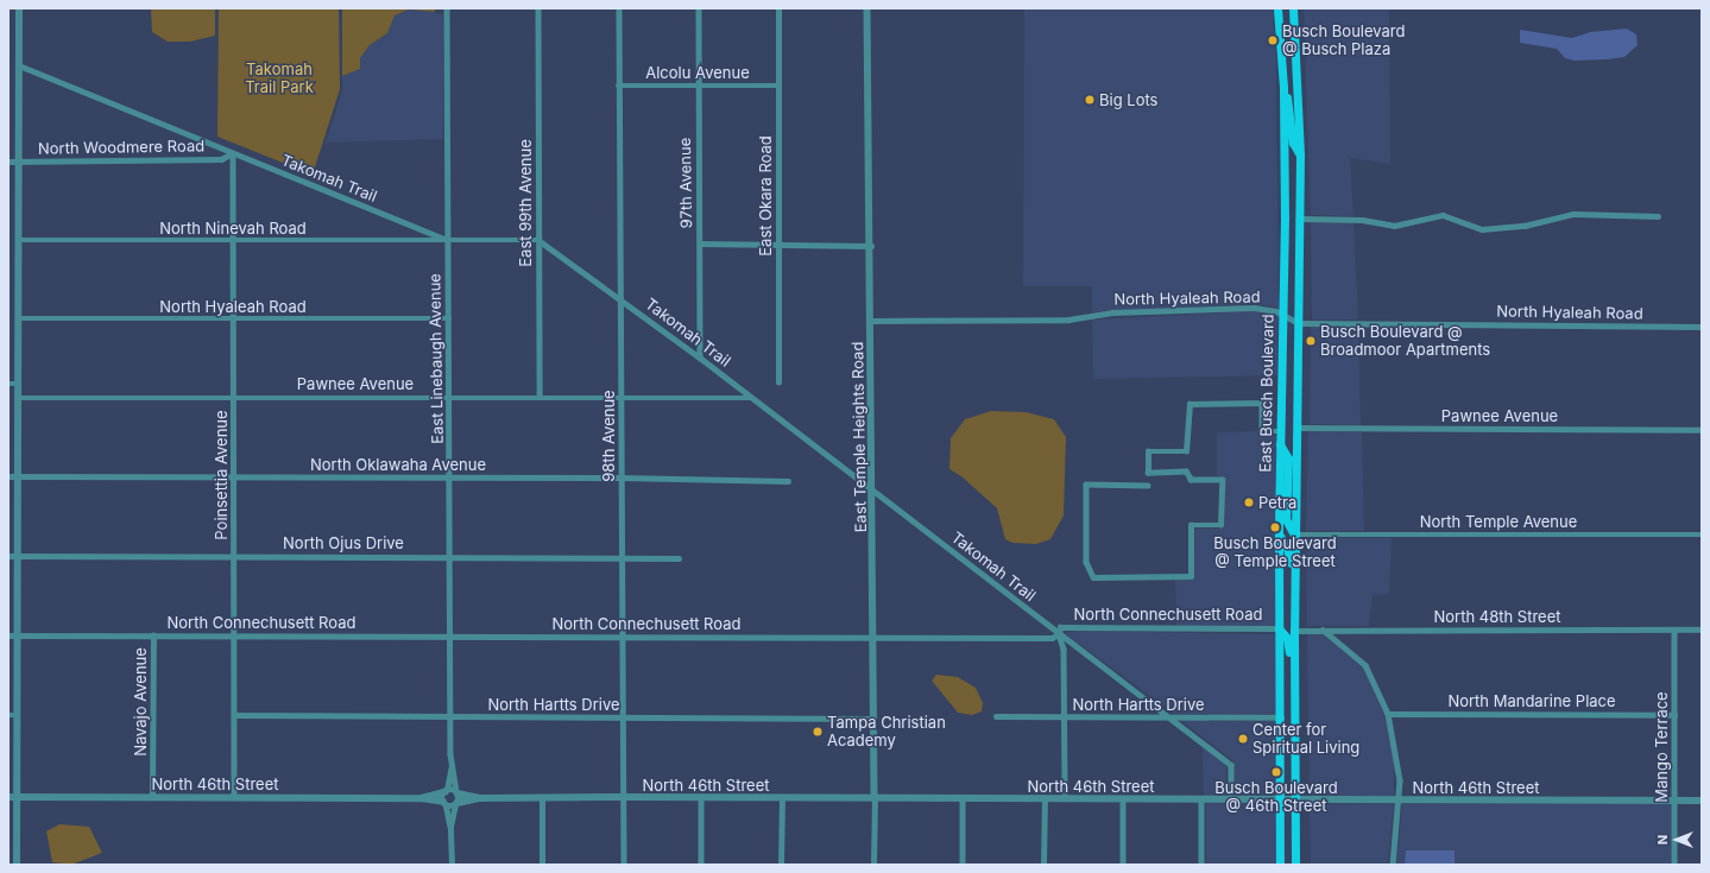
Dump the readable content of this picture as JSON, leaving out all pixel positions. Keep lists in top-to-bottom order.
{
  "streets": {
    "main road": ["East Busch Boulevard"],
    "street": [
      "Alcolu Avenue",
      "North Woodmere Road",
      "Takomah Trail",
      "97th Avenue",
      "East Okara Road",
      "East 99th Avenue",
      "North Ninevah Road",
      "North Hyaleah Road",
      "East Linebaugh Avenue",
      "Pawnee Avenue",
      "98th Avenue",
      "East Temple Heights Road",
      "North Oklawaha Avenue",
      "Poinsettia Avenue",
      "North Temple Avenue",
      "North Ojus Drive",
      "North Connechusett Road",
      "North 48th Street",
      "North Mandarine Place",
      "Navajo Avenue",
      "North Hartts Drive",
      "Mango Terrace",
      "North 46th Street"
    ]
  },
  "crossings": [
    ["Alcolu Avenue", "97th Avenue"],
    ["Alcolu Avenue", "East Okara Road"],
    ["Alcolu Avenue", "98th Avenue"],
    ["North Woodmere Road", "Takomah Trail"],
    ["North Woodmere Road", "Poinsettia Avenue"],
    ["Takomah Trail", "97th Avenue"],
    ["Takomah Trail", "East 99th Avenue"],
    ["Takomah Trail", "North Ninevah Road"],
    ["Takomah Trail", "East Linebaugh Avenue"],
    ["Takomah Trail", "Pawnee Avenue"],
    ["Takomah Trail", "98th Avenue"],
    ["Takomah Trail", "East Temple Heights Road"],
    ["Takomah Trail", "Poinsettia Avenue"],
    ["Takomah Trail", "North Connechusett Road"],
    ["Takomah Trail", "North Hartts Drive"],
    ["Takomah Trail", "North 46th Street"],
    ["East 99th Avenue", "Pawnee Avenue"],
    ["North Ninevah Road", "East Linebaugh Avenue"],
    ["North Ninevah Road", "Poinsettia Avenue"],
    ["North Hyaleah Road", "East Linebaugh Avenue"],
    ["North Hyaleah Road", "East Busch Boulevard"],
    ["North Hyaleah Road", "East Temple Heights Road"],
    ["North Hyaleah Road", "Poinsettia Avenue"],
    ["East Linebaugh Avenue", "Pawnee Avenue"],
    ["East Linebaugh Avenue", "North Oklawaha Avenue"],
    ["East Linebaugh Avenue", "North Ojus Drive"],
    ["East Linebaugh Avenue", "North Connechusett Road"],
    ["East Linebaugh Avenue", "North Hartts Drive"],
    ["East Linebaugh Avenue", "North 46th Street"],
    ["Pawnee Avenue", "East Busch Boulevard"],
    ["Pawnee Avenue", "98th Avenue"],
    ["Pawnee Avenue", "Poinsettia Avenue"],
    ["East Busch Boulevard", "North Temple Avenue"],
    ["East Busch Boulevard", "North Connechusett Road"],
    ["East Busch Boulevard", "North 48th Street"],
    ["East Busch Boulevard", "North Hartts Drive"],
    ["East Busch Boulevard", "North 46th Street"],
    ["98th Avenue", "North Oklawaha Avenue"],
    ["98th Avenue", "North Ojus Drive"],
    ["98th Avenue", "North Connechusett Road"],
    ["98th Avenue", "North Hartts Drive"],
    ["98th Avenue", "North 46th Street"],
    ["East Temple Heights Road", "North Connechusett Road"],
    ["East Temple Heights Road", "North Hartts Drive"],
    ["East Temple Heights Road", "North 46th Street"],
    ["North Oklawaha Avenue", "Poinsettia Avenue"],
    ["Poinsettia Avenue", "North Ojus Drive"],
    ["Poinsettia Avenue", "North Connechusett Road"],
    ["Poinsettia Avenue", "North Hartts Drive"],
    ["Poinsettia Avenue", "North 46th Street"],
    ["North Connechusett Road", "Navajo Avenue"],
    ["North 48th Street", "Mango Terrace"],
    ["North Mandarine Place", "Mango Terrace"],
    ["Navajo Avenue", "North 46th Street"],
    ["Mango Terrace", "North 46th Street"]
  ],
  "parks": ["Takomah Trail Park"],
  "places": [
    "Busch Boulevard @ Busch Plaza",
    "Big Lots",
    "Busch Boulevard @ Broadmoor Apartments",
    "Petra",
    "Busch Boulevard @ Temple Street",
    "Tampa Christian Academy",
    "Center for Spiritual Living",
    "Busch Boulevard @ 46th Street"
  ],
  "north": "left"
}
